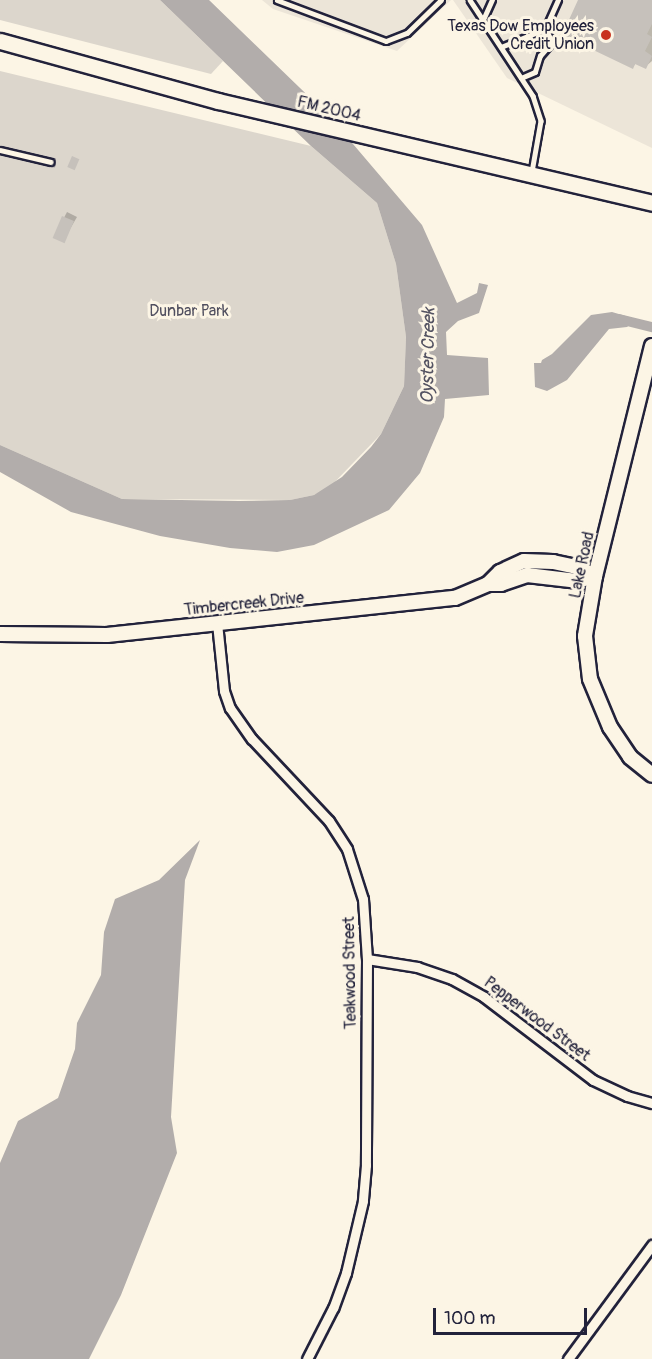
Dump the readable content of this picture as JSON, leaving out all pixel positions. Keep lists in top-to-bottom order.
{
  "streets": {
    "main road": ["FM 2004"],
    "street": [
      "Lake Road",
      "Timbercreek Drive",
      "Teakwood Street",
      "Pepperwood Street"
    ]
  },
  "crossings": [
    ["Lake Road", "Timbercreek Drive"],
    ["Timbercreek Drive", "Teakwood Street"],
    ["Teakwood Street", "Pepperwood Street"]
  ],
  "water": ["Oyster Creek"],
  "parks": ["Dunbar Park"],
  "places": ["Texas Dow Employees Credit Union"],
  "scale_bar": "100 m"
}
